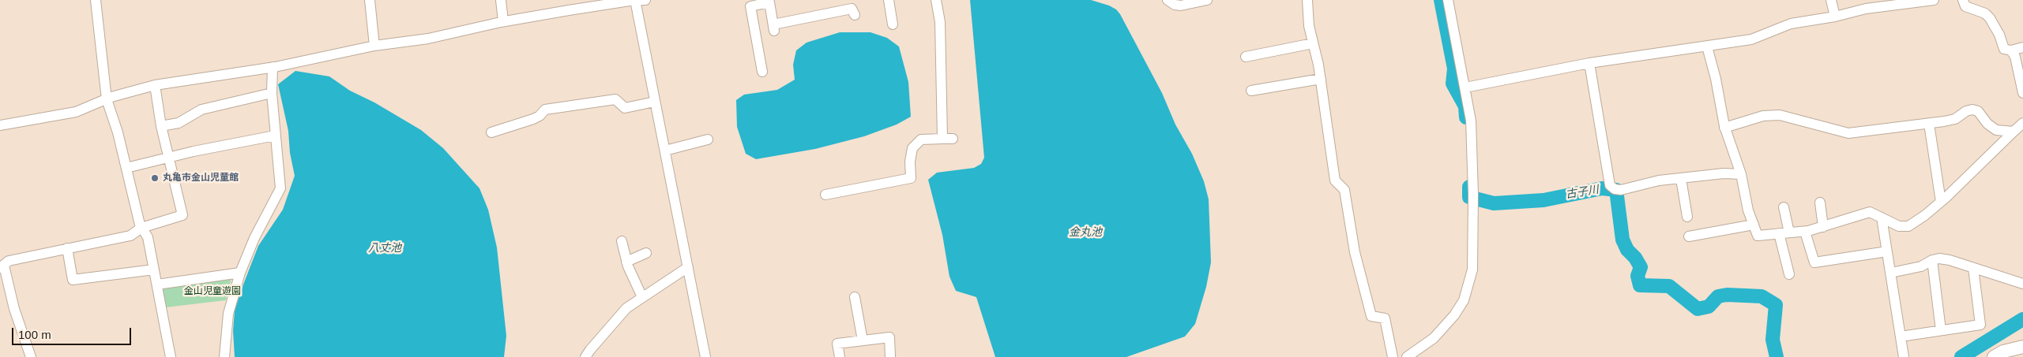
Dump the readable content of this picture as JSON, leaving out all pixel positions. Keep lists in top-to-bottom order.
{
  "water": ["古子川", "金丸池", "八丈池"],
  "parks": ["金山児童遊園"],
  "places": ["丸亀市金山児童館"],
  "scale_bar": "100 m"
}
